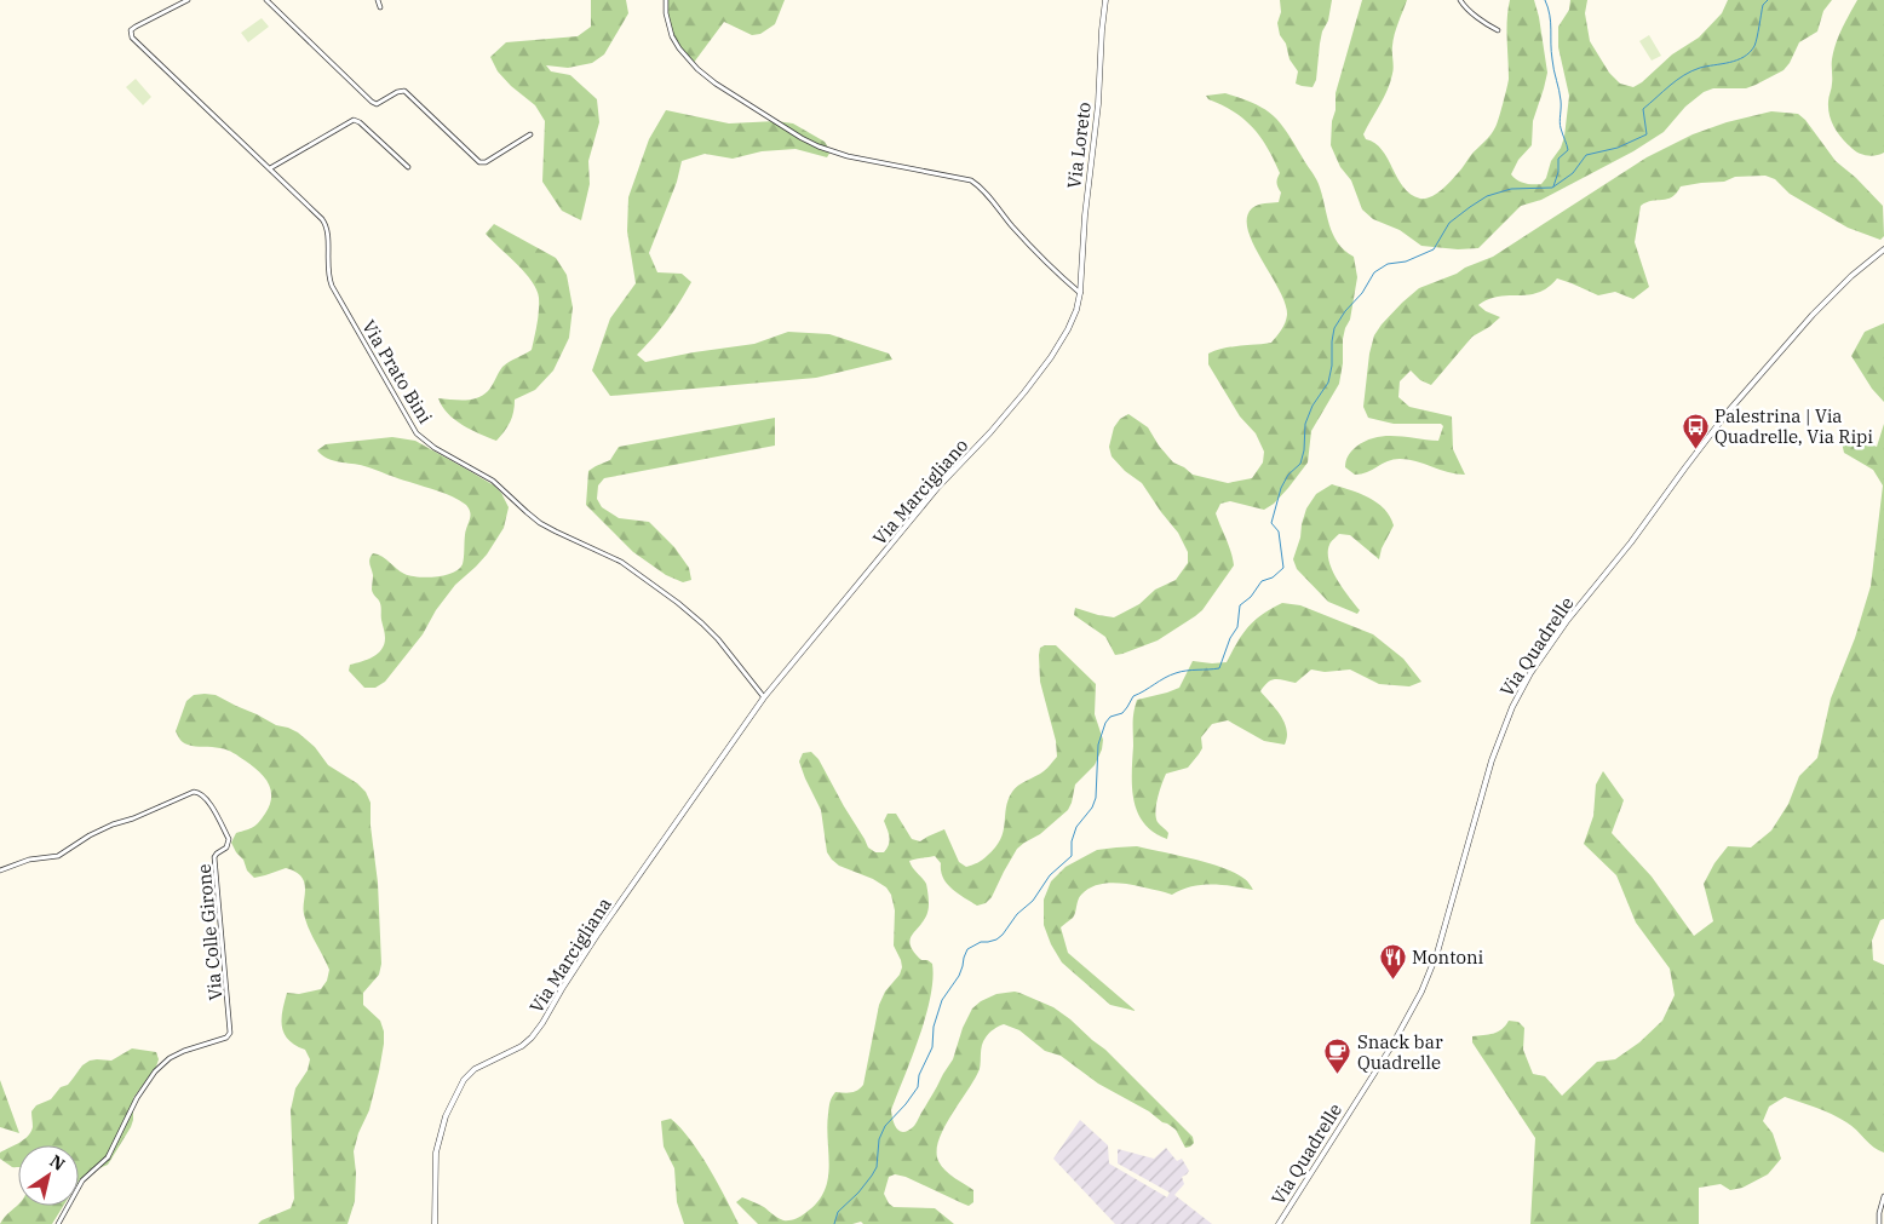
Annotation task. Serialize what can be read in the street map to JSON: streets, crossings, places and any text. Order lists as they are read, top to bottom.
{
  "streets": {
    "street": [
      "Via Loreto",
      "Via Prato Bini",
      "Via Marcigliano",
      "Via Quadrelle",
      "Via Colle Girone",
      "Via Marcigliana"
    ]
  },
  "crossings": [
    ["Via Loreto", "Via Marcigliano"],
    ["Via Prato Bini", "Via Marcigliano"],
    ["Via Prato Bini", "Via Marcigliana"],
    ["Via Marcigliano", "Via Marcigliana"]
  ],
  "places": {
    "bus stop": ["Palestrina | Via Quadrelle, Via Ripi"],
    "restaurant": ["Montoni"],
    "cafe": ["Snack bar Quadrelle"]
  },
  "north": "top right"
}
